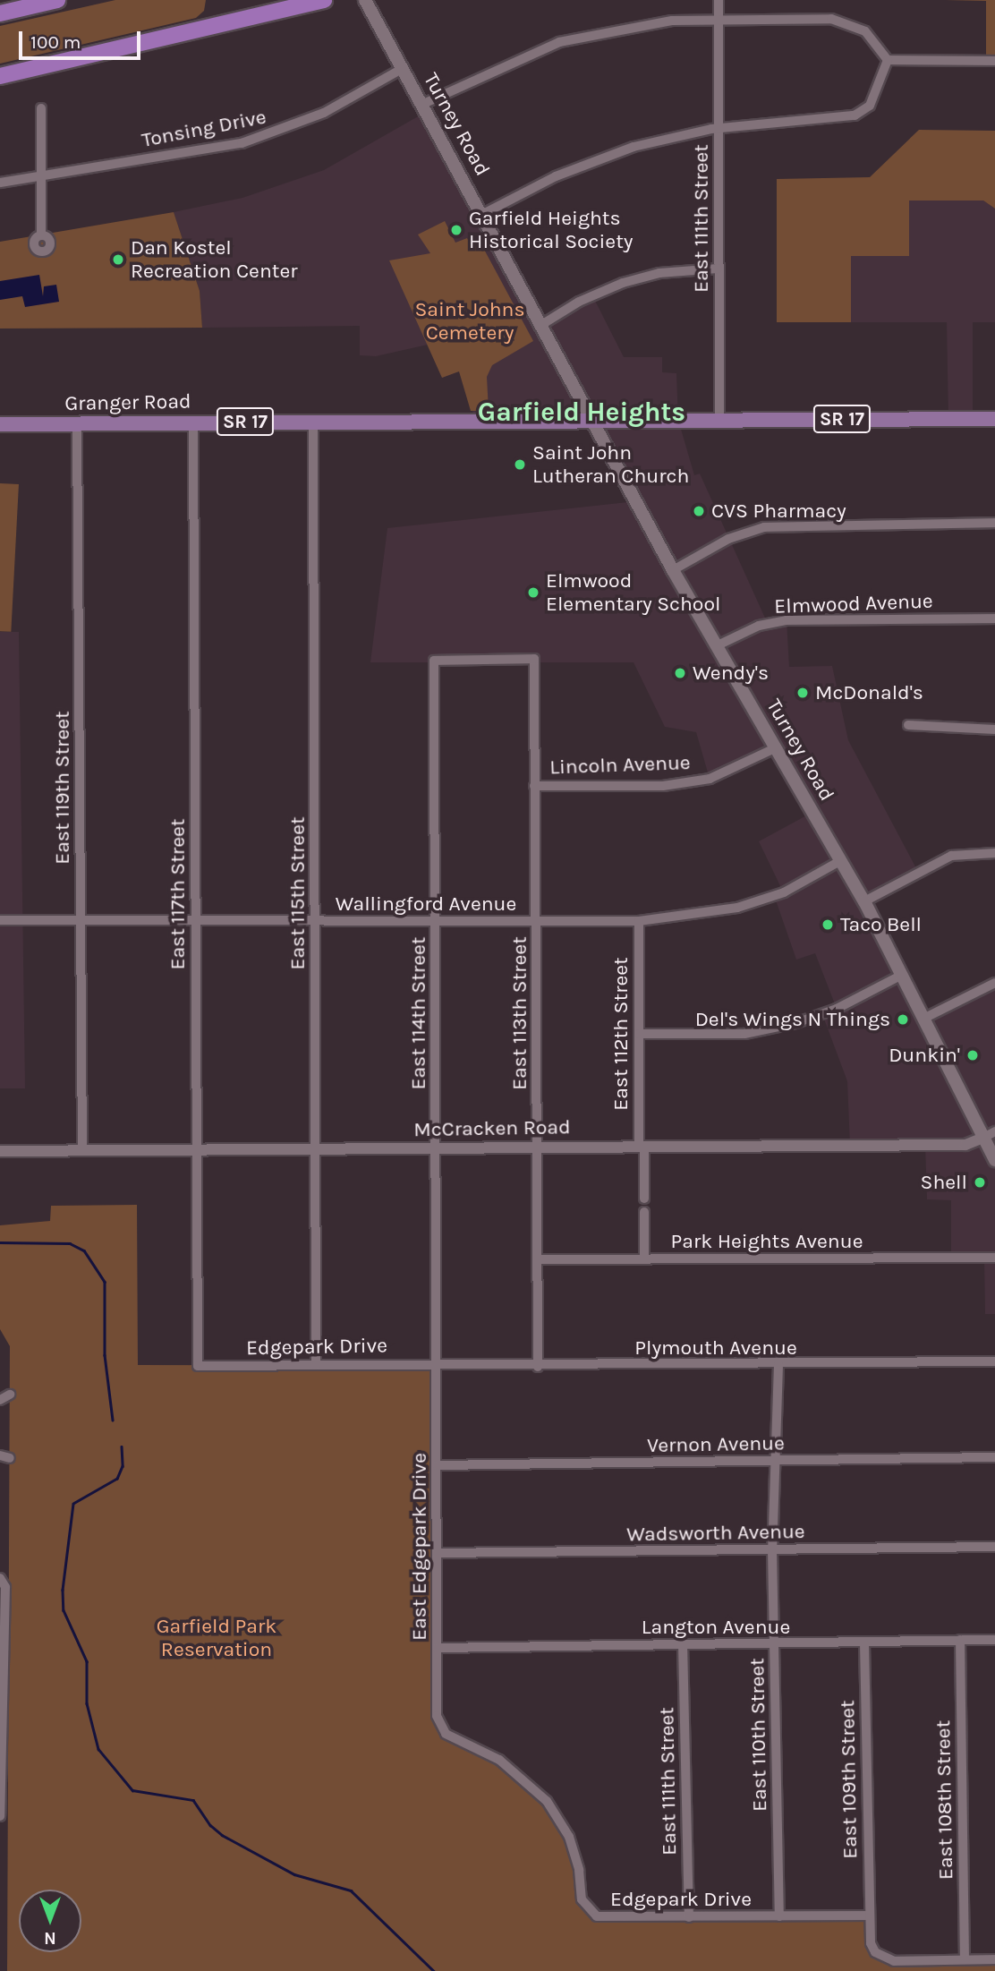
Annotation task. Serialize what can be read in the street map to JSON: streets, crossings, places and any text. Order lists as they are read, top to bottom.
{
  "streets": {
    "main road": ["Turney Road", "Granger Road", "SR 17"],
    "street": [
      "Tonsing Drive",
      "East 111th Street",
      "Elmwood Avenue",
      "Lincoln Avenue",
      "East 119th Street",
      "East 115th Street",
      "East 117th Street",
      "Wallingford Avenue",
      "East 114th Street",
      "East 113th Street",
      "East 112th Street",
      "McCracken Road",
      "Park Heights Avenue",
      "Edgepark Drive",
      "Plymouth Avenue",
      "Vernon Avenue",
      "Wadsworth Avenue",
      "East Edgepark Drive",
      "Langton Avenue",
      "East 110th Street",
      "East 109th Street",
      "East 108th Street"
    ]
  },
  "crossings": [
    ["Turney Road", "Tonsing Drive"],
    ["Turney Road", "Granger Road"],
    ["Turney Road", "Elmwood Avenue"],
    ["Turney Road", "Lincoln Avenue"],
    ["Turney Road", "Wallingford Avenue"],
    ["Turney Road", "McCracken Road"],
    ["East 111th Street", "Granger Road"],
    ["East 111th Street", "Edgepark Drive"],
    ["East 111th Street", "Langton Avenue"],
    ["Granger Road", "East 119th Street"],
    ["Granger Road", "East 115th Street"],
    ["Granger Road", "East 117th Street"],
    ["Lincoln Avenue", "East 113th Street"],
    ["East 119th Street", "Wallingford Avenue"],
    ["East 119th Street", "McCracken Road"],
    ["East 115th Street", "Wallingford Avenue"],
    ["East 115th Street", "McCracken Road"],
    ["East 115th Street", "Edgepark Drive"],
    ["East 117th Street", "Wallingford Avenue"],
    ["East 117th Street", "McCracken Road"],
    ["East 117th Street", "Edgepark Drive"],
    ["Wallingford Avenue", "East 114th Street"],
    ["Wallingford Avenue", "East 113th Street"],
    ["Wallingford Avenue", "East 112th Street"],
    ["East 114th Street", "East 113th Street"],
    ["East 114th Street", "McCracken Road"],
    ["East 114th Street", "Edgepark Drive"],
    ["East 114th Street", "Plymouth Avenue"],
    ["East 114th Street", "East Edgepark Drive"],
    ["East 113th Street", "McCracken Road"],
    ["East 113th Street", "Park Heights Avenue"],
    ["East 113th Street", "Plymouth Avenue"],
    ["East 112th Street", "McCracken Road"],
    ["Edgepark Drive", "Plymouth Avenue"],
    ["Edgepark Drive", "East Edgepark Drive"],
    ["Edgepark Drive", "East 110th Street"],
    ["Edgepark Drive", "East 109th Street"],
    ["Plymouth Avenue", "East Edgepark Drive"],
    ["Plymouth Avenue", "East 110th Street"],
    ["Vernon Avenue", "East Edgepark Drive"],
    ["Vernon Avenue", "East 110th Street"],
    ["Wadsworth Avenue", "East Edgepark Drive"],
    ["Wadsworth Avenue", "East 110th Street"],
    ["East Edgepark Drive", "Langton Avenue"],
    ["Langton Avenue", "East 110th Street"],
    ["Langton Avenue", "East 109th Street"],
    ["Langton Avenue", "East 108th Street"]
  ],
  "districts": ["Garfield Heights"],
  "parks": ["Saint Johns Cemetery", "Garfield Park Reservation"],
  "places": [
    "Garfield Heights Historical Society",
    "Dan Kostel Recreation Center",
    "Saint John Lutheran Church",
    "CVS Pharmacy",
    "Elmwood Elementary School",
    "Wendy's",
    "McDonald's",
    "Taco Bell",
    "Del's Wings N Things",
    "Dunkin'",
    "Shell"
  ],
  "scale_bar": "100 m",
  "north": "bottom"
}
